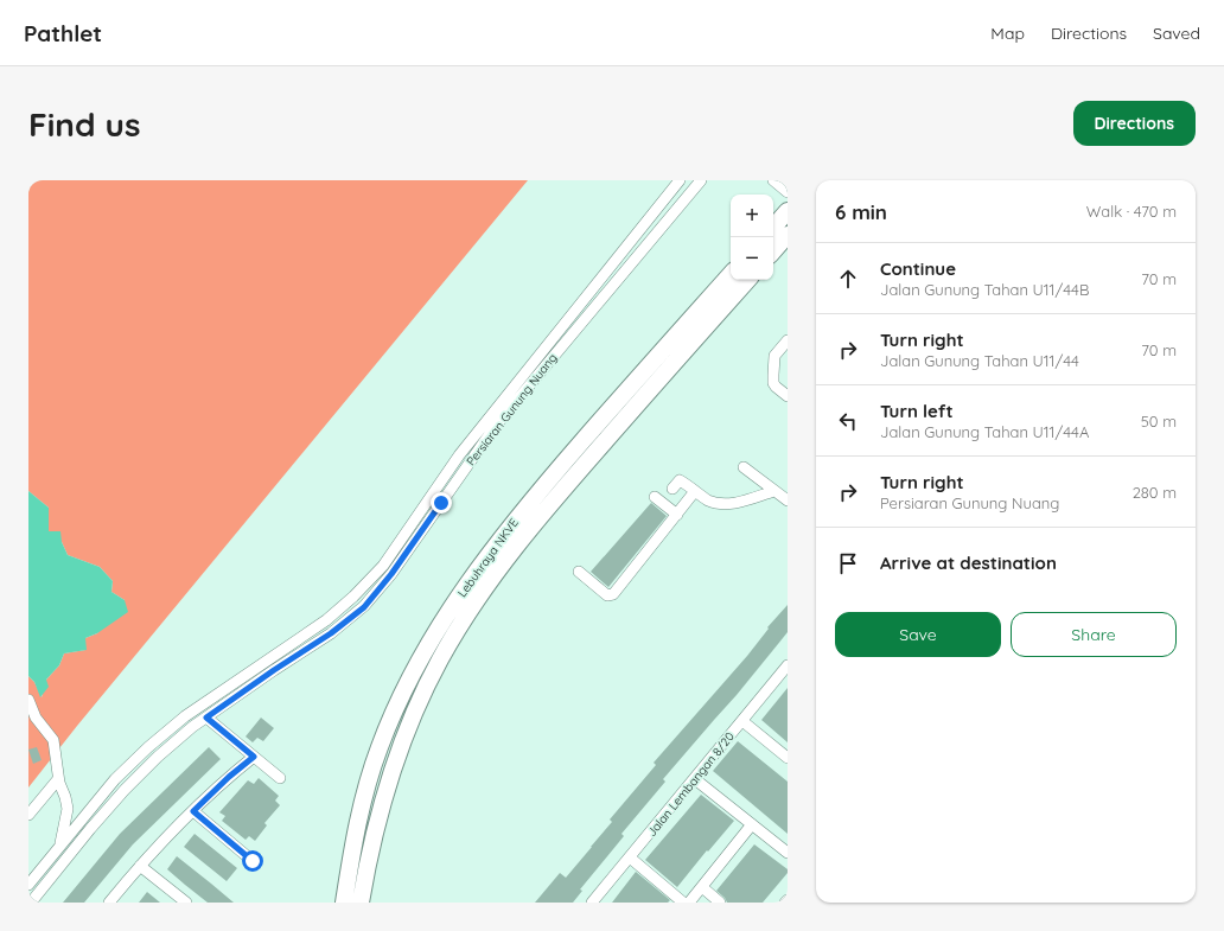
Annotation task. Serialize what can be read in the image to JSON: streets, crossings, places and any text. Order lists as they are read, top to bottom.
{
  "streets": {
    "highway": ["Lebuhraya NKVE"],
    "street": ["Persiaran Gunung Nuang", "Jalan Lembangan 8/20"]
  },
  "page": {
    "header": "Pathlet",
    "nav": ["Map", "Directions", "Saved"],
    "buttons": [
      "Directions",
      ["Save", "Share"]
    ],
    "title": "Find us",
    "heading": ["6 min", "Walk · 470 m"],
    "map_buttons": ["+", "−"],
    "list": [
      ["Continue", "Jalan Gunung Tahan U11/44B", "70 m"],
      ["Turn right", "Jalan Gunung Tahan U11/44", "70 m"],
      ["Turn left", "Jalan Gunung Tahan U11/44A", "50 m"],
      ["Turn right", "Persiaran Gunung Nuang", "280 m"],
      "Arrive at destination"
    ]
  }
}
